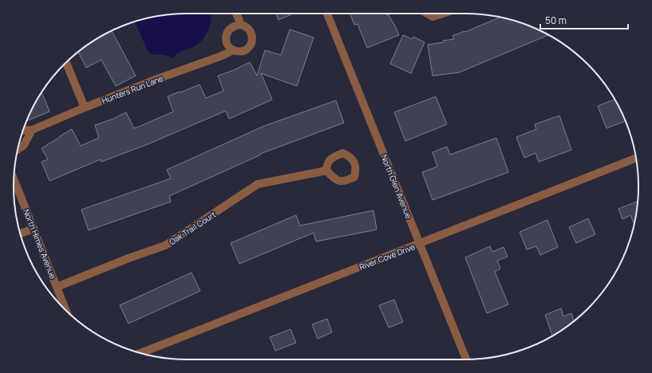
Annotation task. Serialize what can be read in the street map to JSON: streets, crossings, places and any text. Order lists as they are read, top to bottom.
{
  "streets": {
    "street": [
      "Hunters Run Lane",
      "North Glen Avenue",
      "Oak Trail Court",
      "North Himes Avenue",
      "River Cove Drive"
    ]
  },
  "crossings": [
    ["North Glen Avenue", "River Cove Drive"],
    ["Oak Trail Court", "North Himes Avenue"]
  ],
  "scale_bar": "50 m"
}
